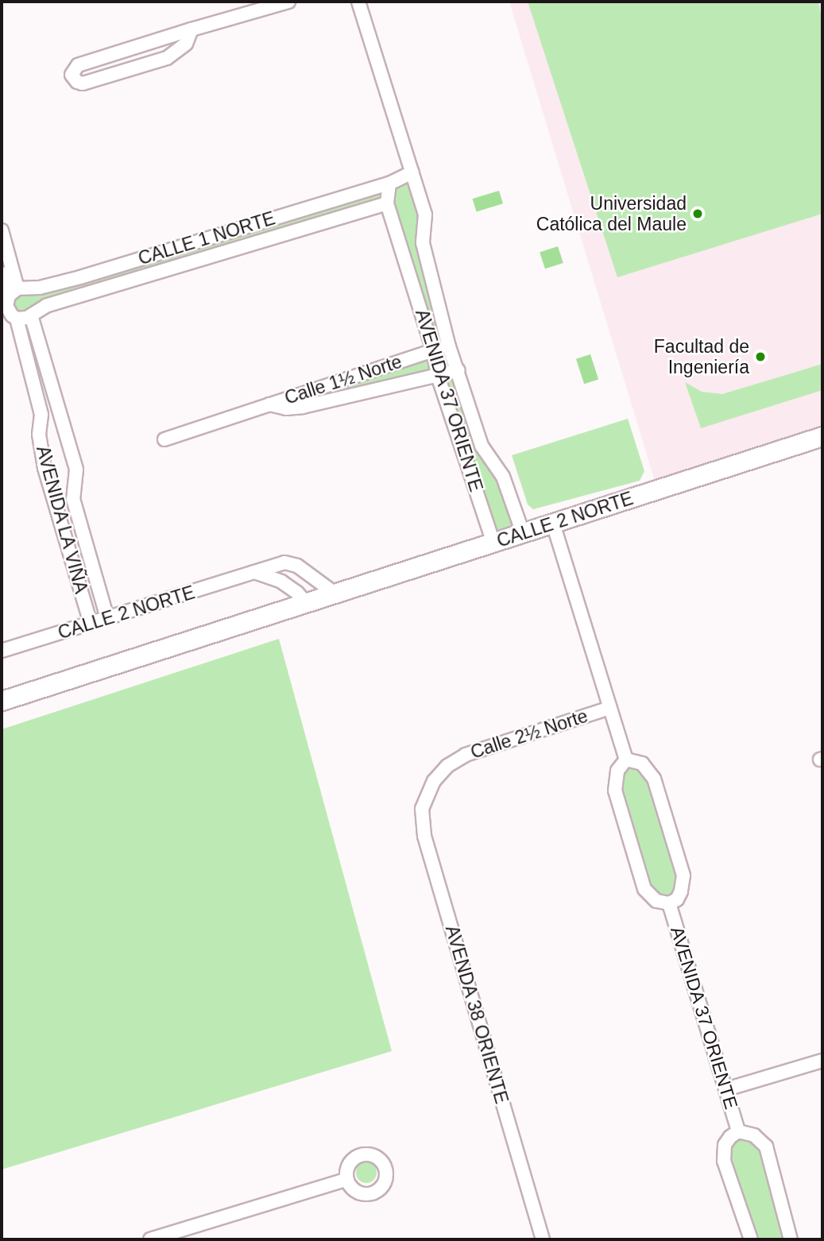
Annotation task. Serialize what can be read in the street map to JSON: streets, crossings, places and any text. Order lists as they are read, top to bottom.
{
  "streets": {
    "main road": ["CALLE 2 NORTE"],
    "street": [
      "CALLE 1 NORTE",
      "Calle 1½ Norte",
      "AVENIDA 37 ORIENTE",
      "AVENIDA LA VIÑA",
      "Calle 2½ Norte",
      "AVENDA 38 ORIENTE"
    ]
  },
  "crossings": [
    ["CALLE 1 NORTE", "AVENIDA 37 ORIENTE"],
    ["CALLE 1 NORTE", "AVENIDA LA VIÑA"],
    ["Calle 1½ Norte", "AVENIDA 37 ORIENTE"],
    ["AVENIDA 37 ORIENTE", "CALLE 2 NORTE"],
    ["AVENIDA LA VIÑA", "CALLE 2 NORTE"],
    ["Calle 2½ Norte", "AVENDA 38 ORIENTE"]
  ],
  "places": ["Universidad Católica del Maule", "Facultad de Ingeniería"]
}
